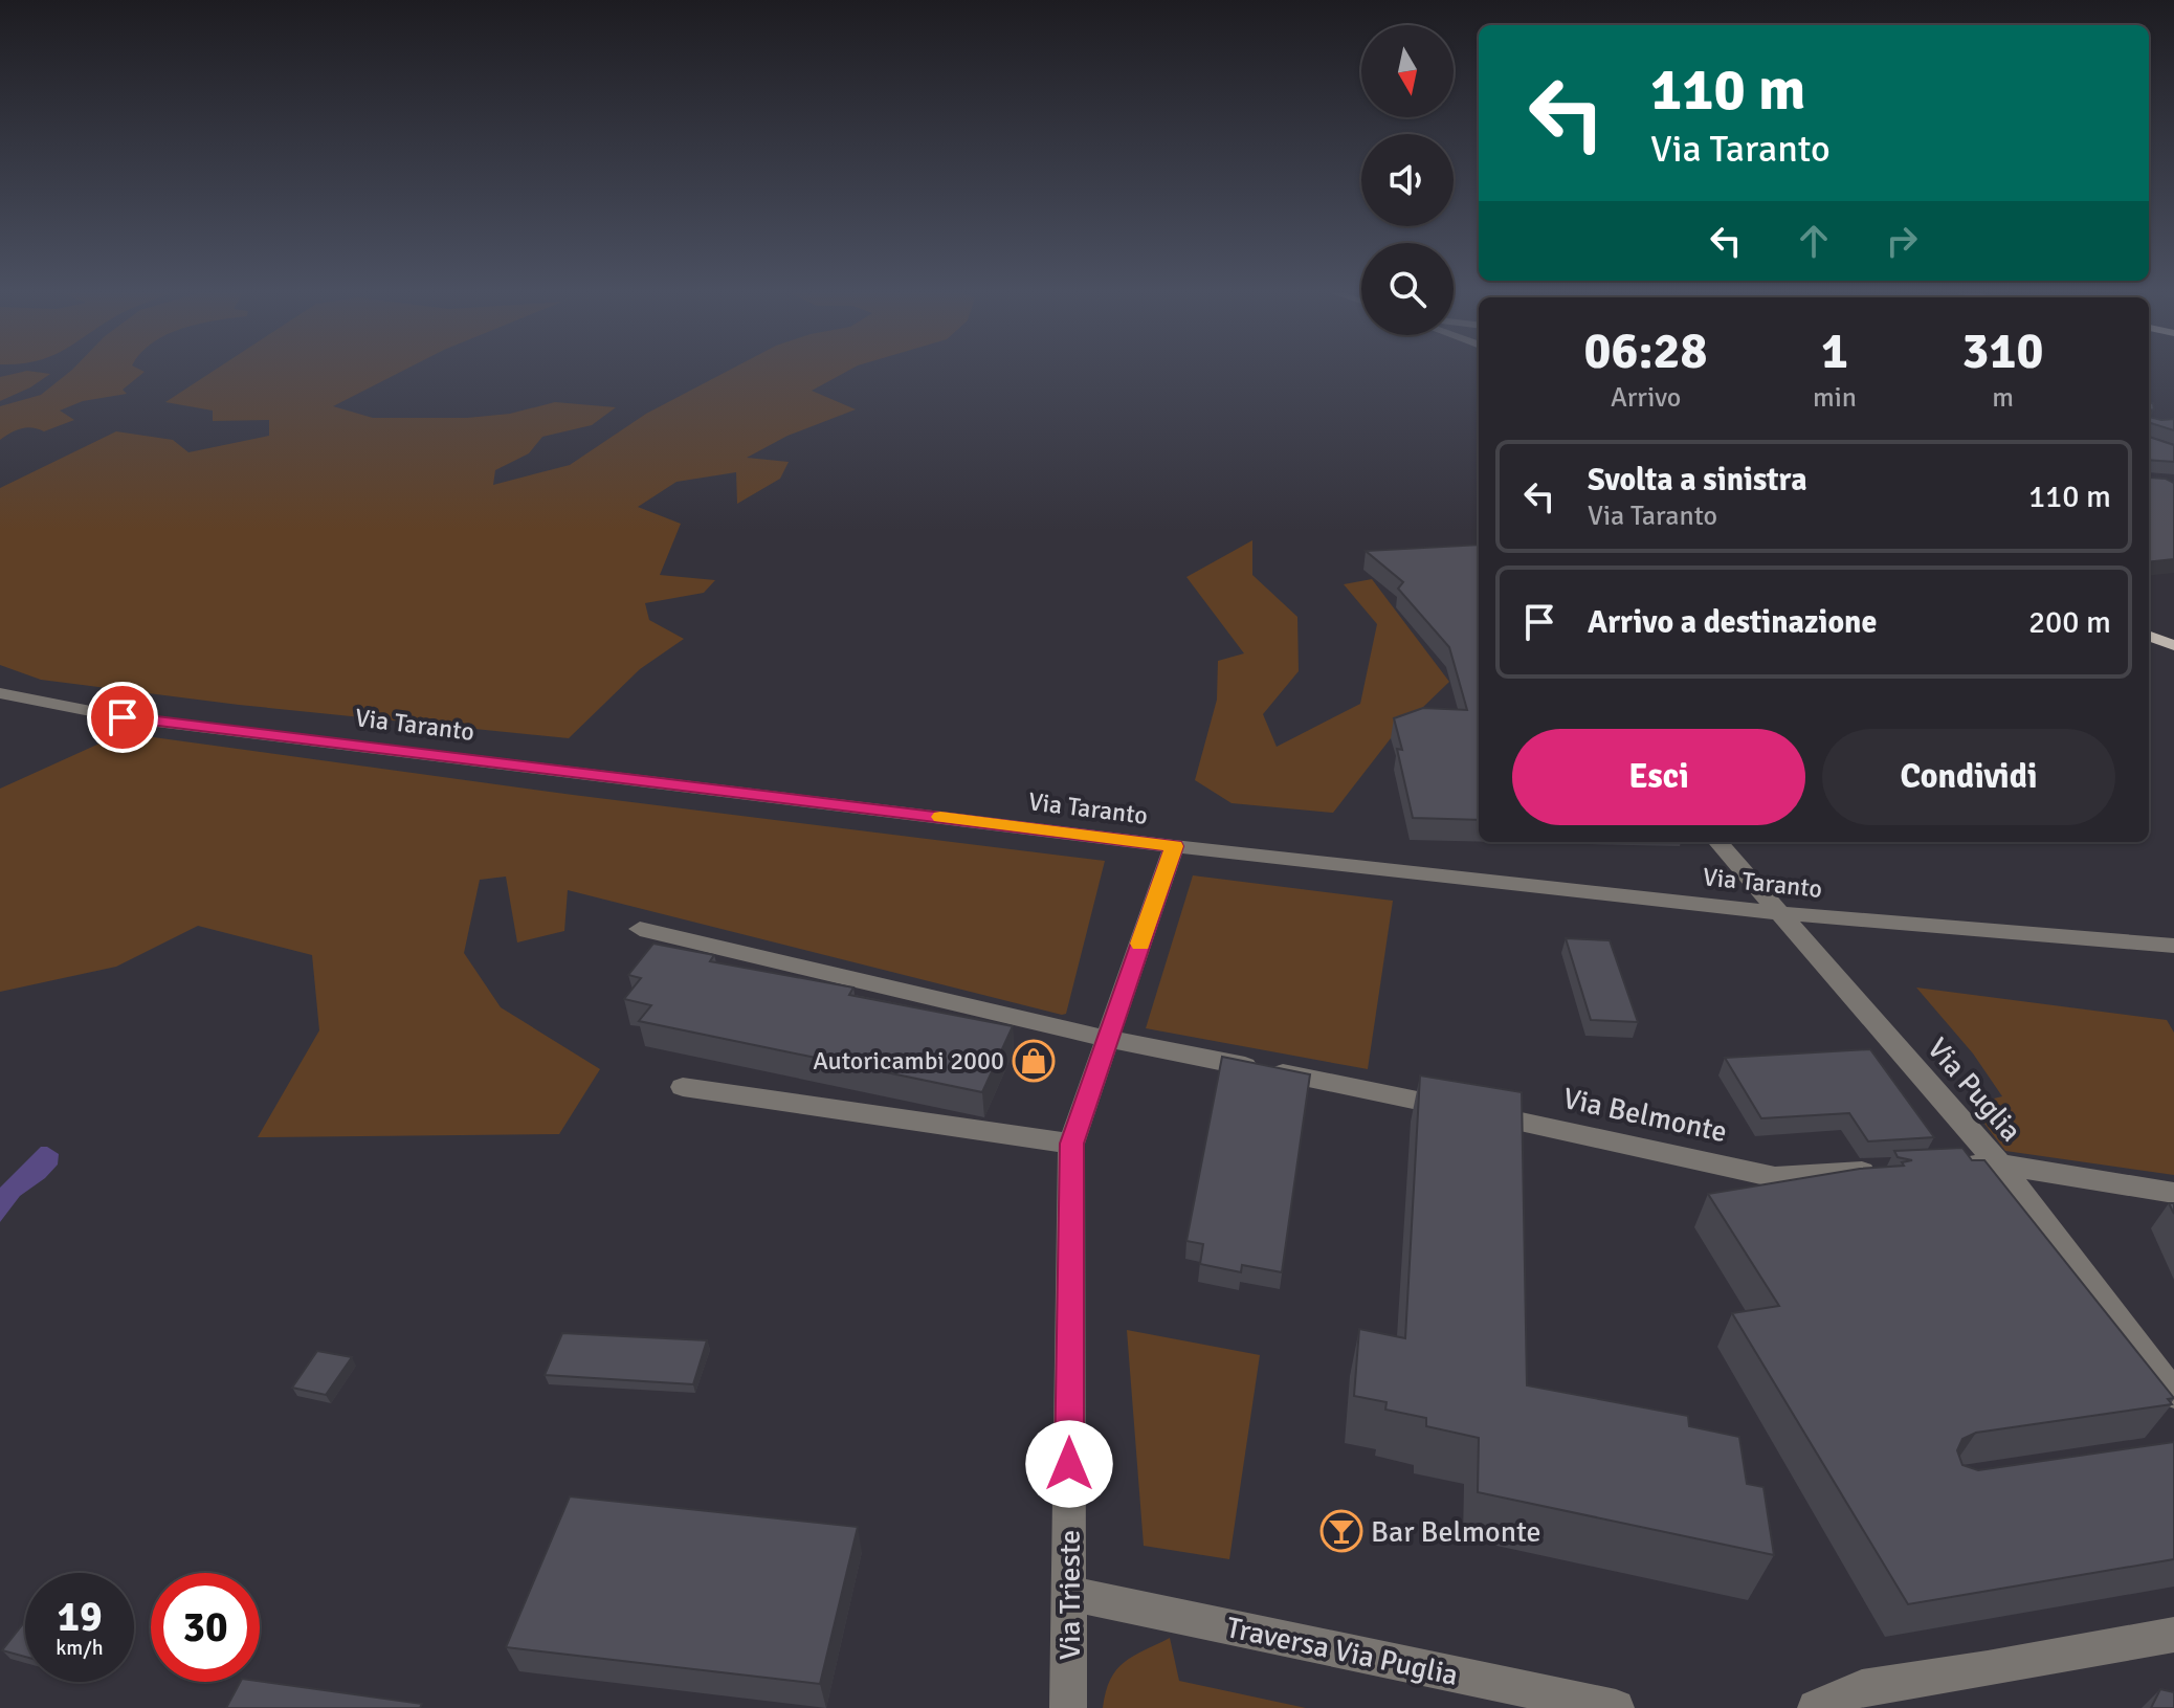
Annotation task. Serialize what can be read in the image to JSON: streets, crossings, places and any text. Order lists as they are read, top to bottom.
{
  "streets": {
    "street": [
      "Via Taranto",
      "Via Puglia",
      "Via Belmonte",
      "Via Trieste",
      "Traversa Via Puglia"
    ]
  },
  "crossings": [
    ["Via Taranto", "Via Puglia"],
    ["Via Taranto", "Via Trieste"],
    ["Via Belmonte", "Via Trieste"],
    ["Via Trieste", "Traversa Via Puglia"]
  ],
  "places": {
    "shop": ["Autoricambi 2000"],
    "bar": ["Bar Belmonte"]
  },
  "north": "bottom",
  "page": {
    "turn": ["110 m", "Via Taranto"],
    "eta": [
      "06:28",
      "Arrivo",
      "1",
      "min",
      "310",
      "m"
    ],
    "list": [
      {
        "name": "Svolta a sinistra",
        "note": "Via Taranto",
        "value": "110 m"
      },
      {
        "name": "Arrivo a destinazione",
        "value": "200 m"
      }
    ],
    "buttons": ["Esci", "Condividi"],
    "speed": "19 km/h",
    "limit": "30"
  }
}
